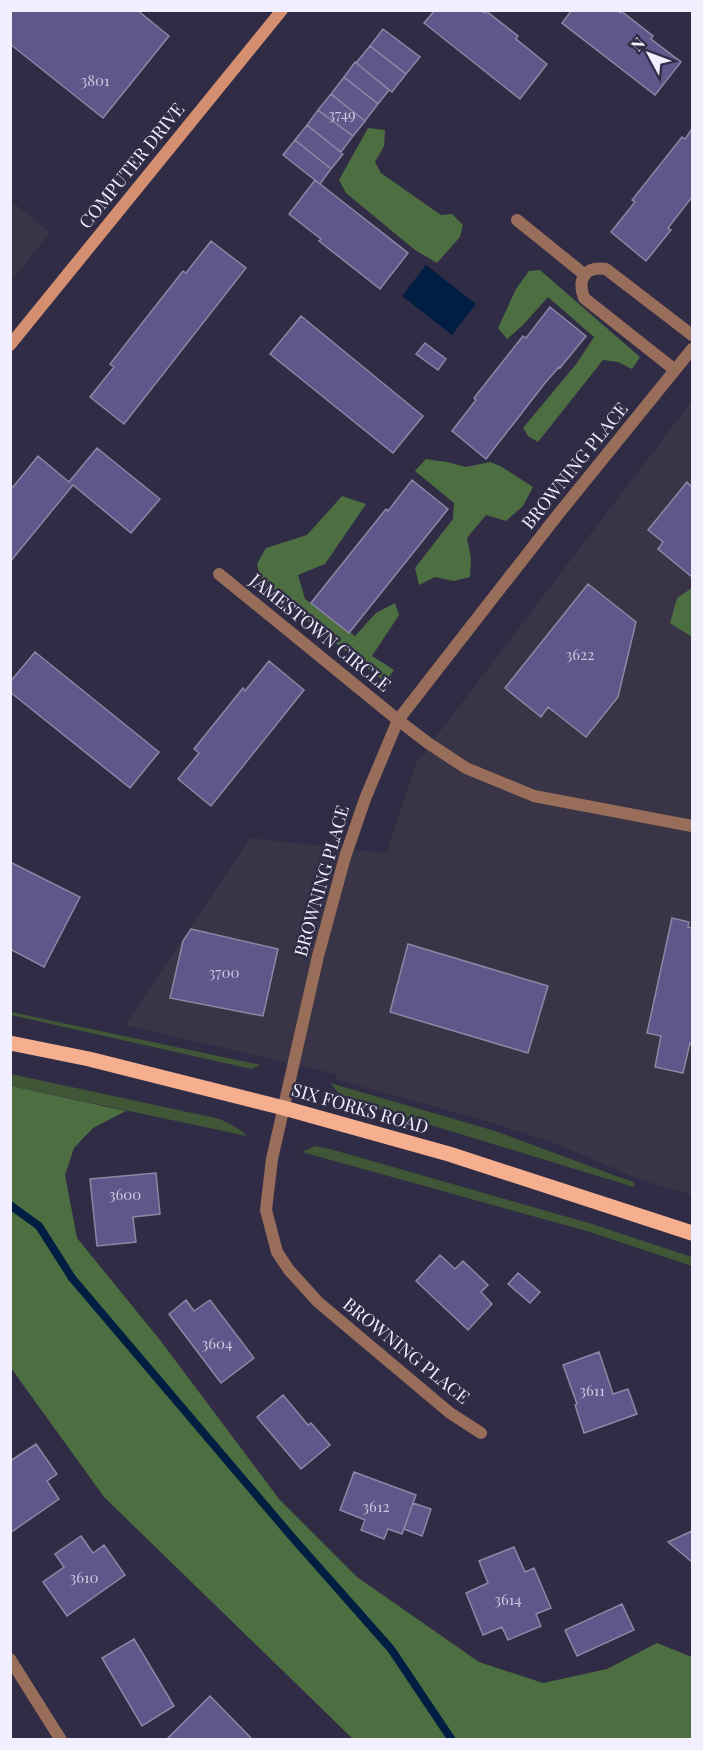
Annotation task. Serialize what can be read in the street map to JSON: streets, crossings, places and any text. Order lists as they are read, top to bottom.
{
  "streets": {
    "main road": ["SIX FORKS ROAD"],
    "street": ["COMPUTER DRIVE", "BROWNING PLACE", "JAMESTOWN CIRCLE"]
  },
  "crossings": [
    ["BROWNING PLACE", "JAMESTOWN CIRCLE"],
    ["BROWNING PLACE", "SIX FORKS ROAD"]
  ],
  "house_numbers": [
    "3801",
    "3749",
    "3622",
    "3700",
    "3600",
    "3604",
    "3611",
    "3612",
    "3610",
    "3614"
  ],
  "north": "top left"
}
